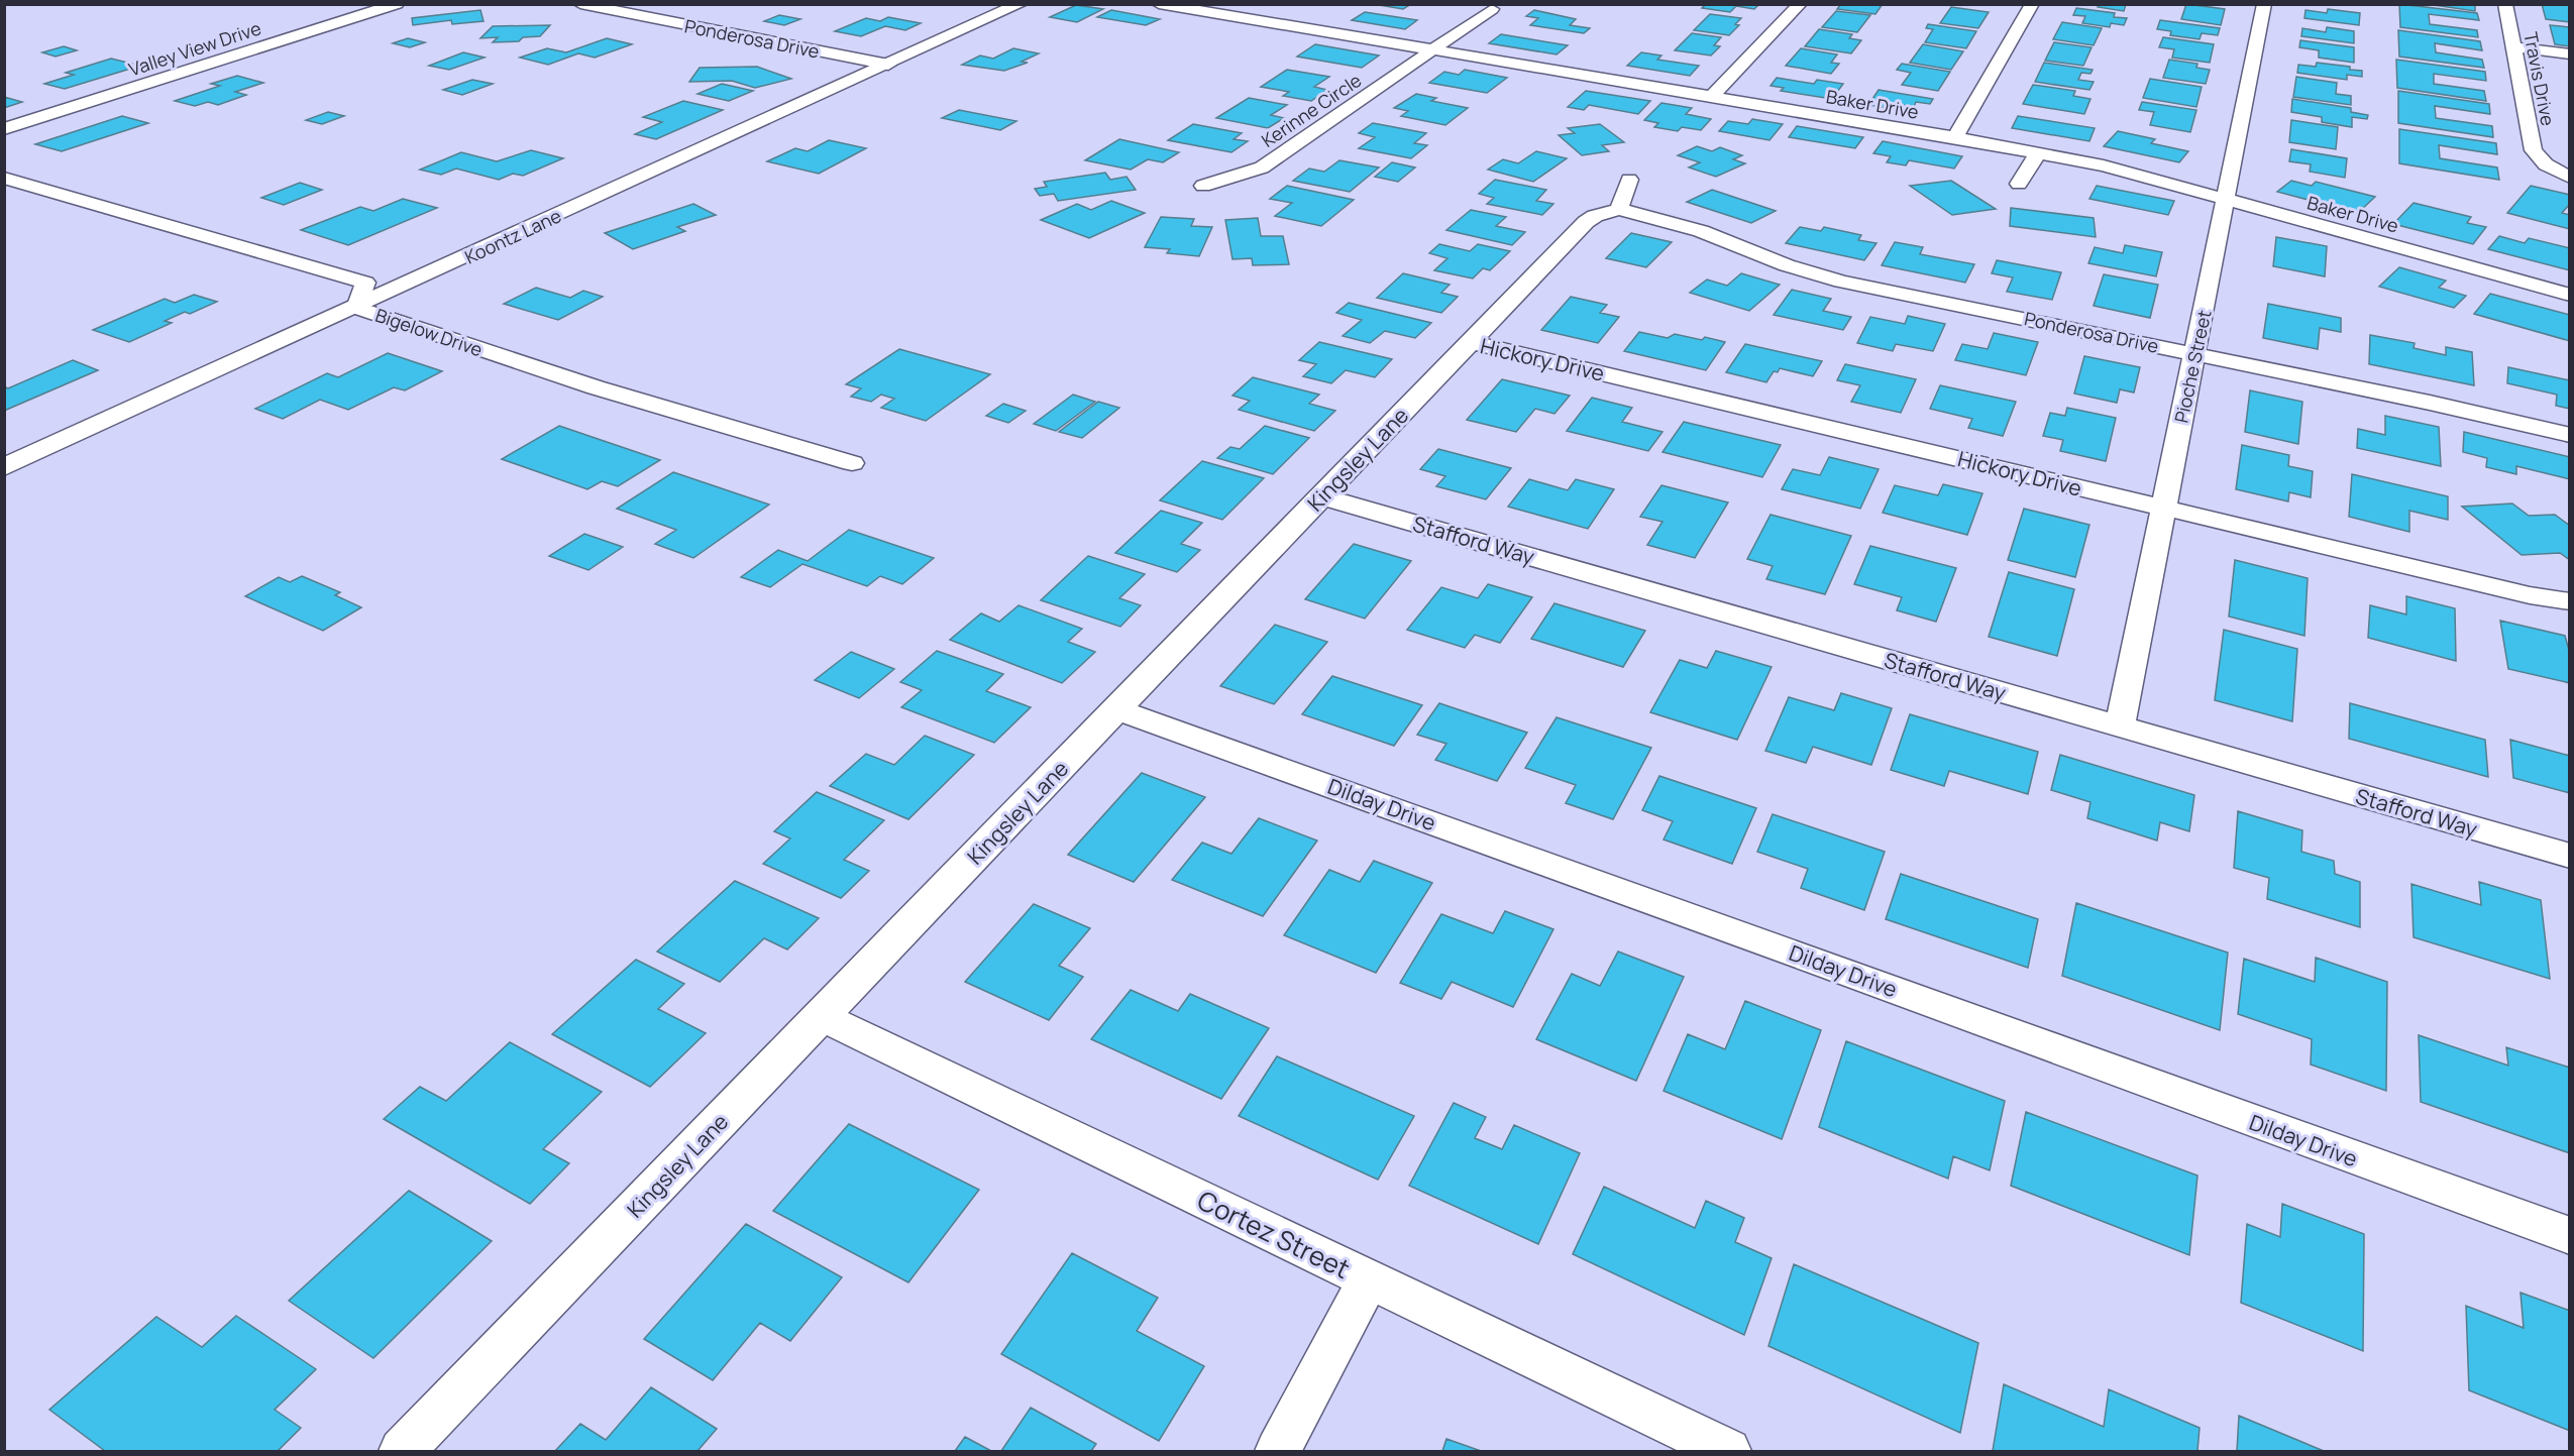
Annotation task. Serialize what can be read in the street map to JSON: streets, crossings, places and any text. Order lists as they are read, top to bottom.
{
  "streets": {
    "street": [
      "Ponderosa Drive",
      "Valley View Drive",
      "Travis Drive",
      "Baker Drive",
      "Kerinne Circle",
      "Koontz Lane",
      "Bigelow Drive",
      "Hickory Drive",
      "Pioche Street",
      "Kingsley Lane",
      "Stafford Way",
      "Dilday Drive",
      "Cortez Street"
    ]
  },
  "crossings": [
    ["Ponderosa Drive", "Koontz Lane"],
    ["Ponderosa Drive", "Pioche Street"],
    ["Ponderosa Drive", "Kingsley Lane"],
    ["Baker Drive", "Kerinne Circle"],
    ["Baker Drive", "Pioche Street"],
    ["Koontz Lane", "Bigelow Drive"],
    ["Hickory Drive", "Pioche Street"],
    ["Hickory Drive", "Kingsley Lane"],
    ["Pioche Street", "Stafford Way"],
    ["Kingsley Lane", "Stafford Way"],
    ["Kingsley Lane", "Dilday Drive"],
    ["Kingsley Lane", "Cortez Street"]
  ]
}
